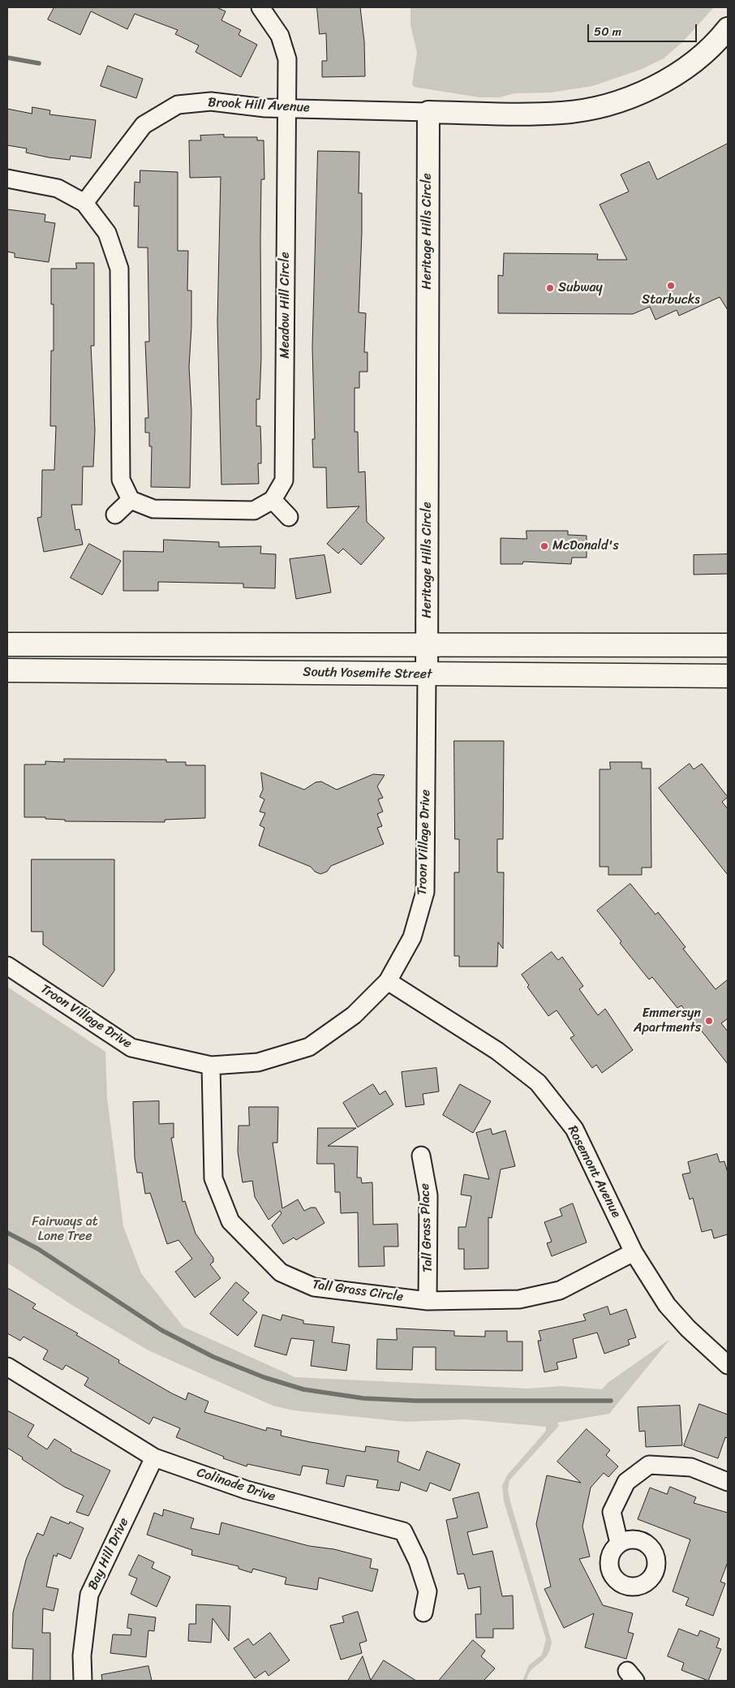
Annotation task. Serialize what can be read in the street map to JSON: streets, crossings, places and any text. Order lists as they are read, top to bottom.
{
  "streets": {
    "main road": ["South Yosemite Street"],
    "street": [
      "Brook Hill Avenue",
      "Heritage Hills Circle",
      "Meadow Hill Circle",
      "Troon Village Drive",
      "Rosemont Avenue",
      "Tall Grass Place",
      "Tall Grass Circle",
      "Colinade Drive",
      "Bay Hill Drive"
    ]
  },
  "crossings": [
    ["Brook Hill Avenue", "Heritage Hills Circle"],
    ["Brook Hill Avenue", "Meadow Hill Circle"],
    ["Heritage Hills Circle", "South Yosemite Street"],
    ["Heritage Hills Circle", "Troon Village Drive"],
    ["South Yosemite Street", "Troon Village Drive"],
    ["Troon Village Drive", "Rosemont Avenue"],
    ["Troon Village Drive", "Tall Grass Circle"],
    ["Rosemont Avenue", "Tall Grass Circle"],
    ["Tall Grass Place", "Tall Grass Circle"],
    ["Colinade Drive", "Bay Hill Drive"]
  ],
  "parks": ["Fairways at Lone Tree"],
  "places": [
    "Starbucks",
    "Subway",
    "McDonald's",
    "Emmersyn Apartments"
  ],
  "scale_bar": "50 m"
}
